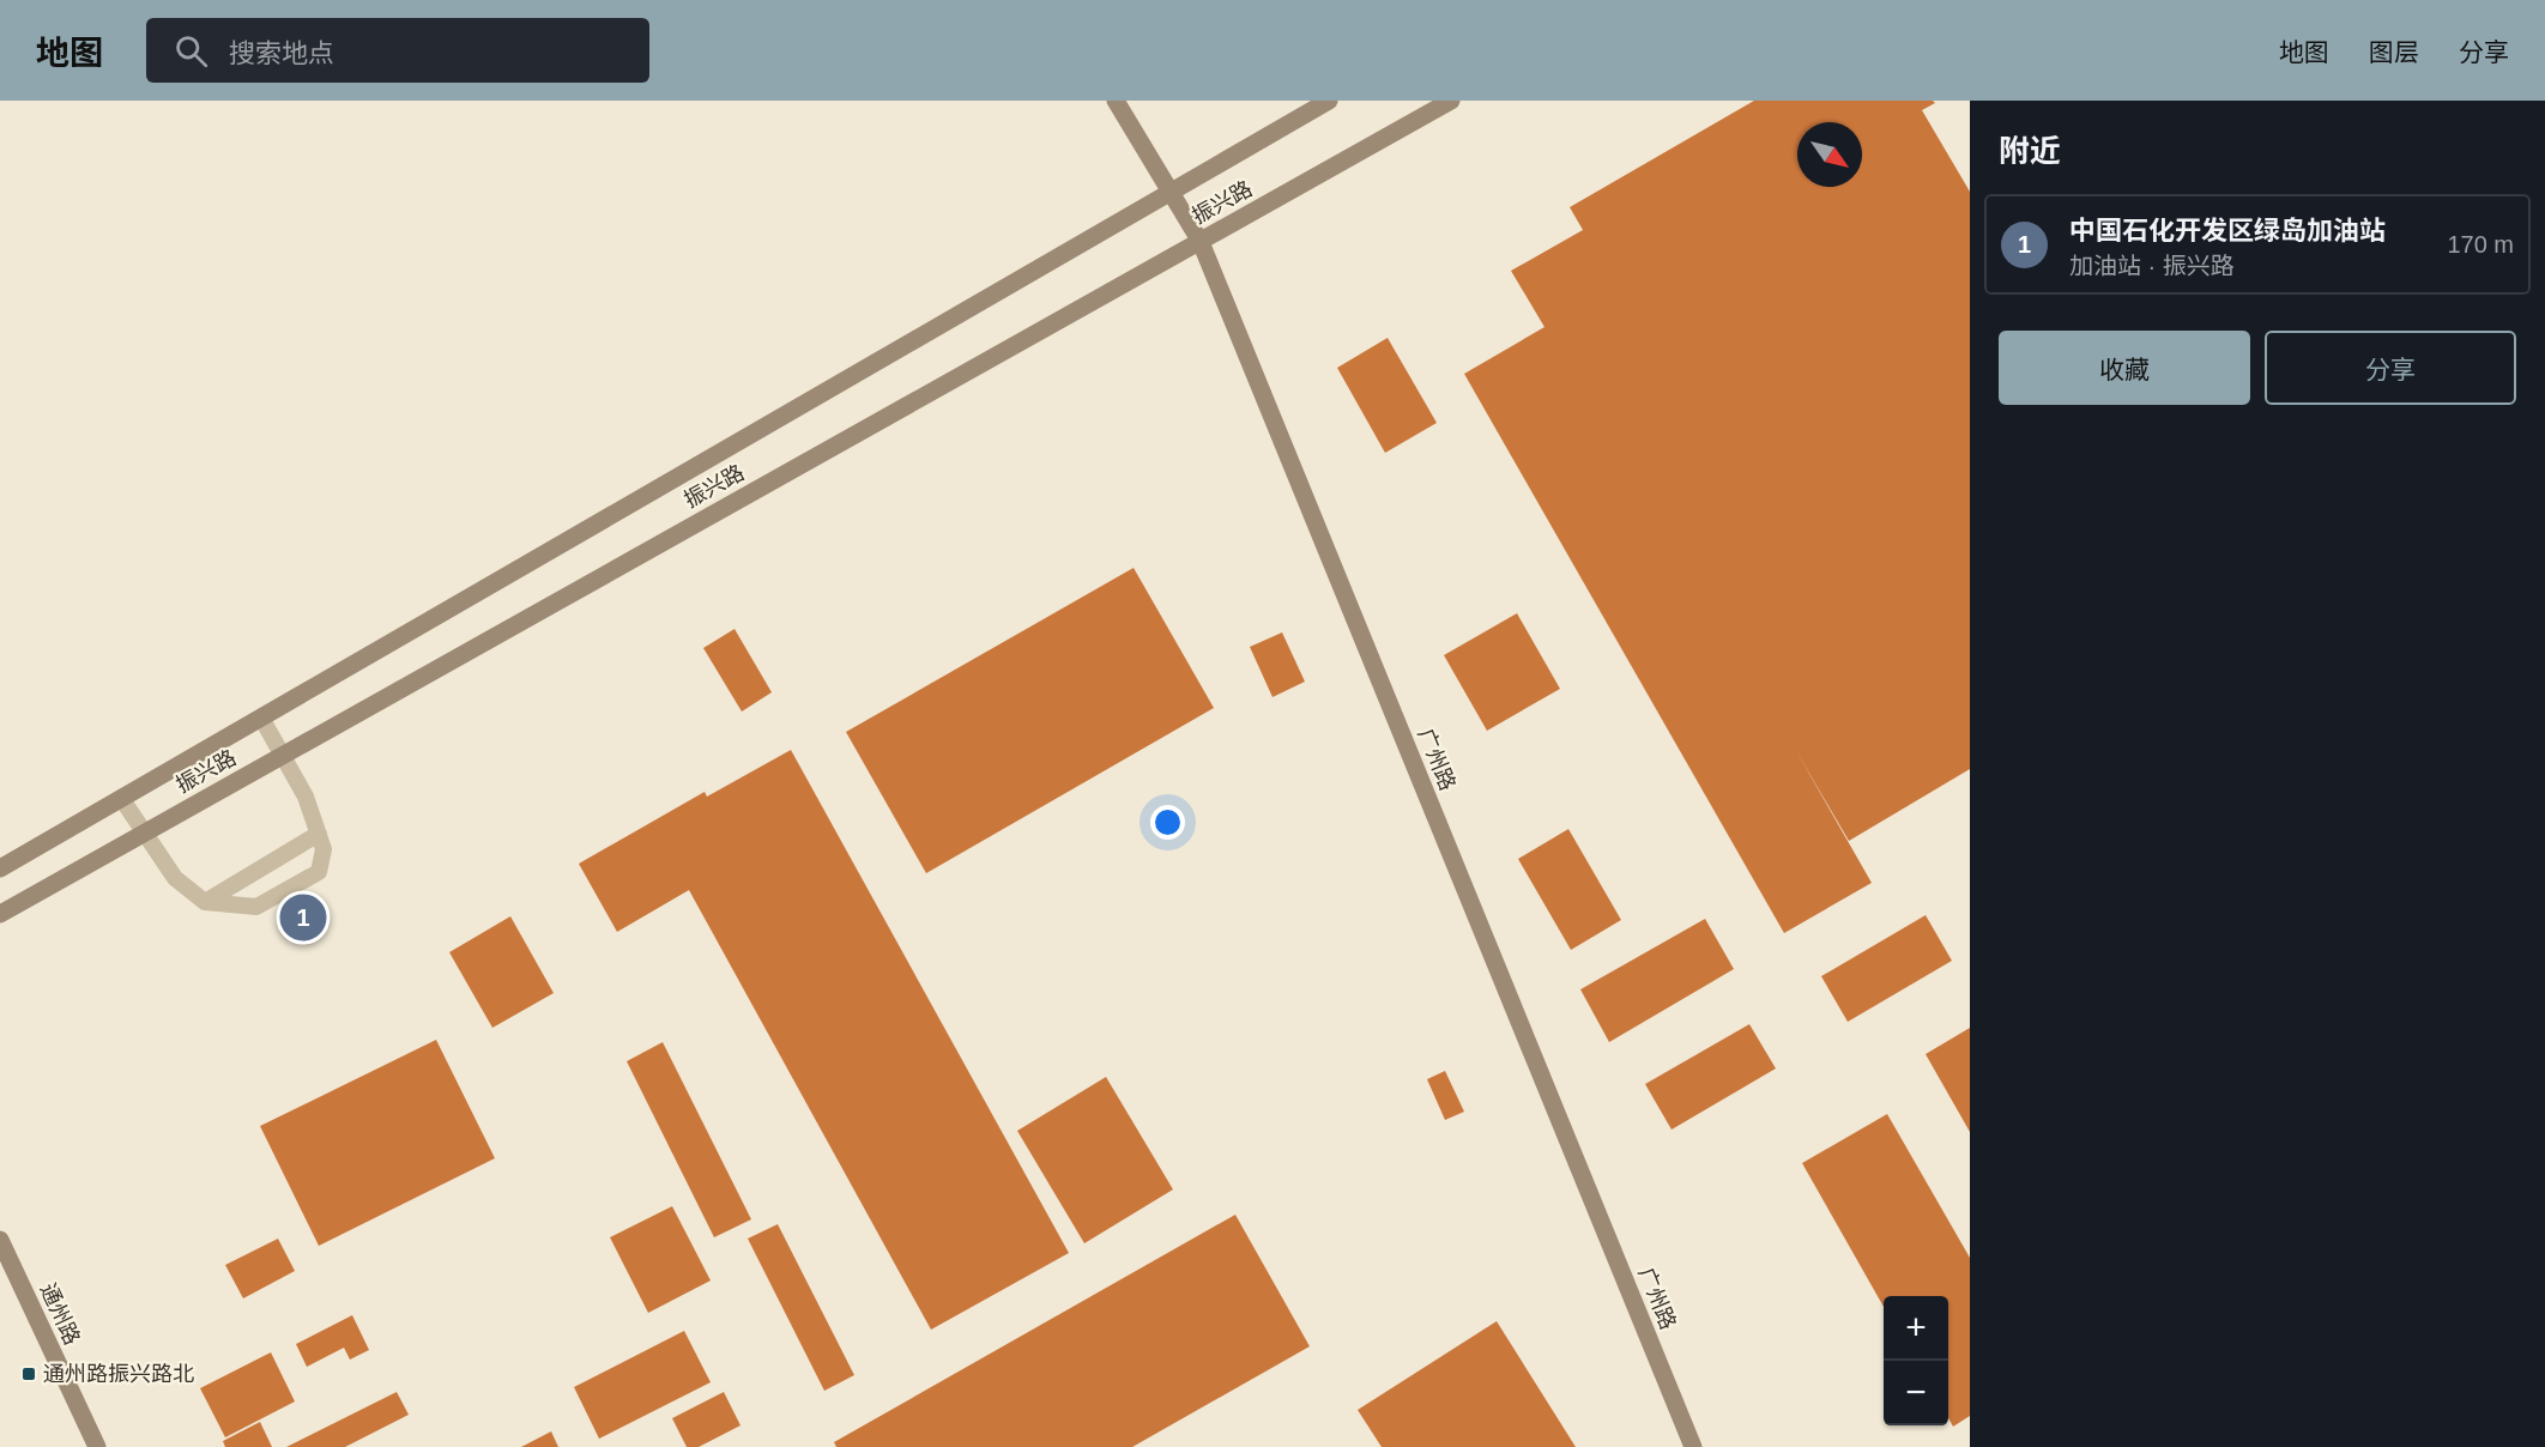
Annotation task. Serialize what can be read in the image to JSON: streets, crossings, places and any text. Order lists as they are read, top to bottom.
{
  "streets": {
    "main road": ["振兴路", "广州路", "通州路"]
  },
  "crossings": [
    ["振兴路", "广州路"]
  ],
  "places": {
    "transit": ["通州路振兴路北"]
  },
  "north": "bottom right",
  "page": {
    "header": "地图",
    "search": "搜索地点",
    "nav": ["地图", "图层", "分享"],
    "heading": "附近",
    "list": [
      {
        "mark": "1",
        "name": "中国石化开发区绿岛加油站",
        "note": "加油站 · 振兴路",
        "value": "170 m"
      }
    ],
    "buttons": ["收藏", "分享"],
    "pins": "1",
    "map_buttons": ["+", "−"]
  }
}
